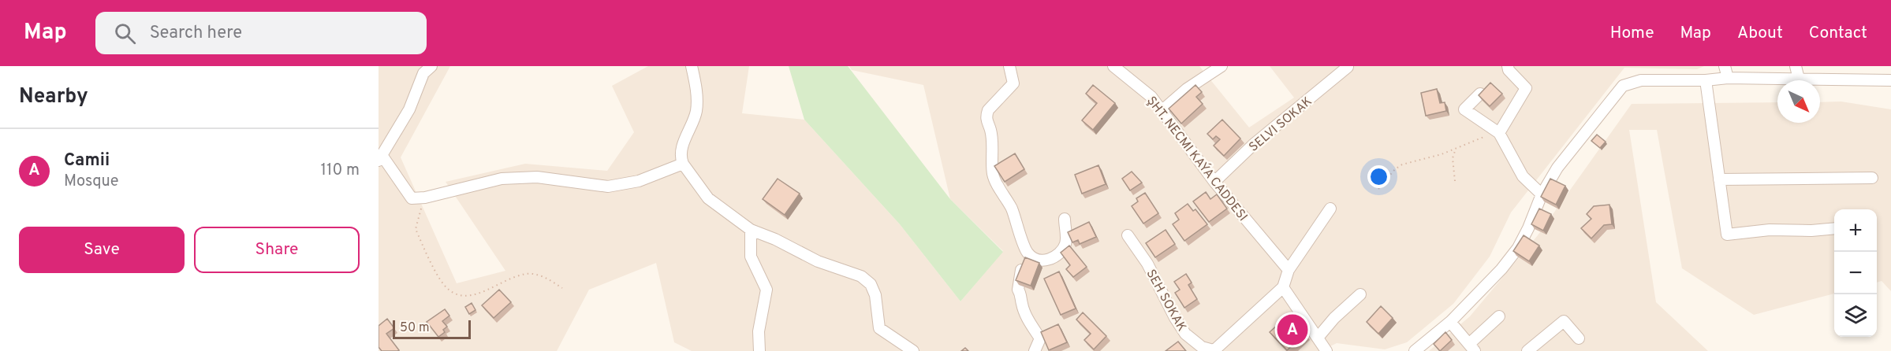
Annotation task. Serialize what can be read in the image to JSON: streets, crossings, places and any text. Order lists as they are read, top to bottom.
{
  "streets": {
    "street": ["SELVI SOKAK", "ŞHT. NECMI KAÝA CADDESI", "SEH SOKAK"]
  },
  "crossings": [
    ["SELVI SOKAK", "ŞHT. NECMI KAÝA CADDESI"]
  ],
  "scale_bar": "50 m",
  "north": "bottom right",
  "page": {
    "header": "Map",
    "search": "Search here",
    "nav": [
      "Home",
      "Map",
      "About",
      "Contact"
    ],
    "heading": "Nearby",
    "list": [
      {
        "mark": "A",
        "name": "Camii",
        "note": "Mosque",
        "value": "110 m"
      }
    ],
    "map_buttons": ["+", "−"],
    "buttons": ["Save", "Share"],
    "pins": "A",
    "scale": "50 m"
  }
}
